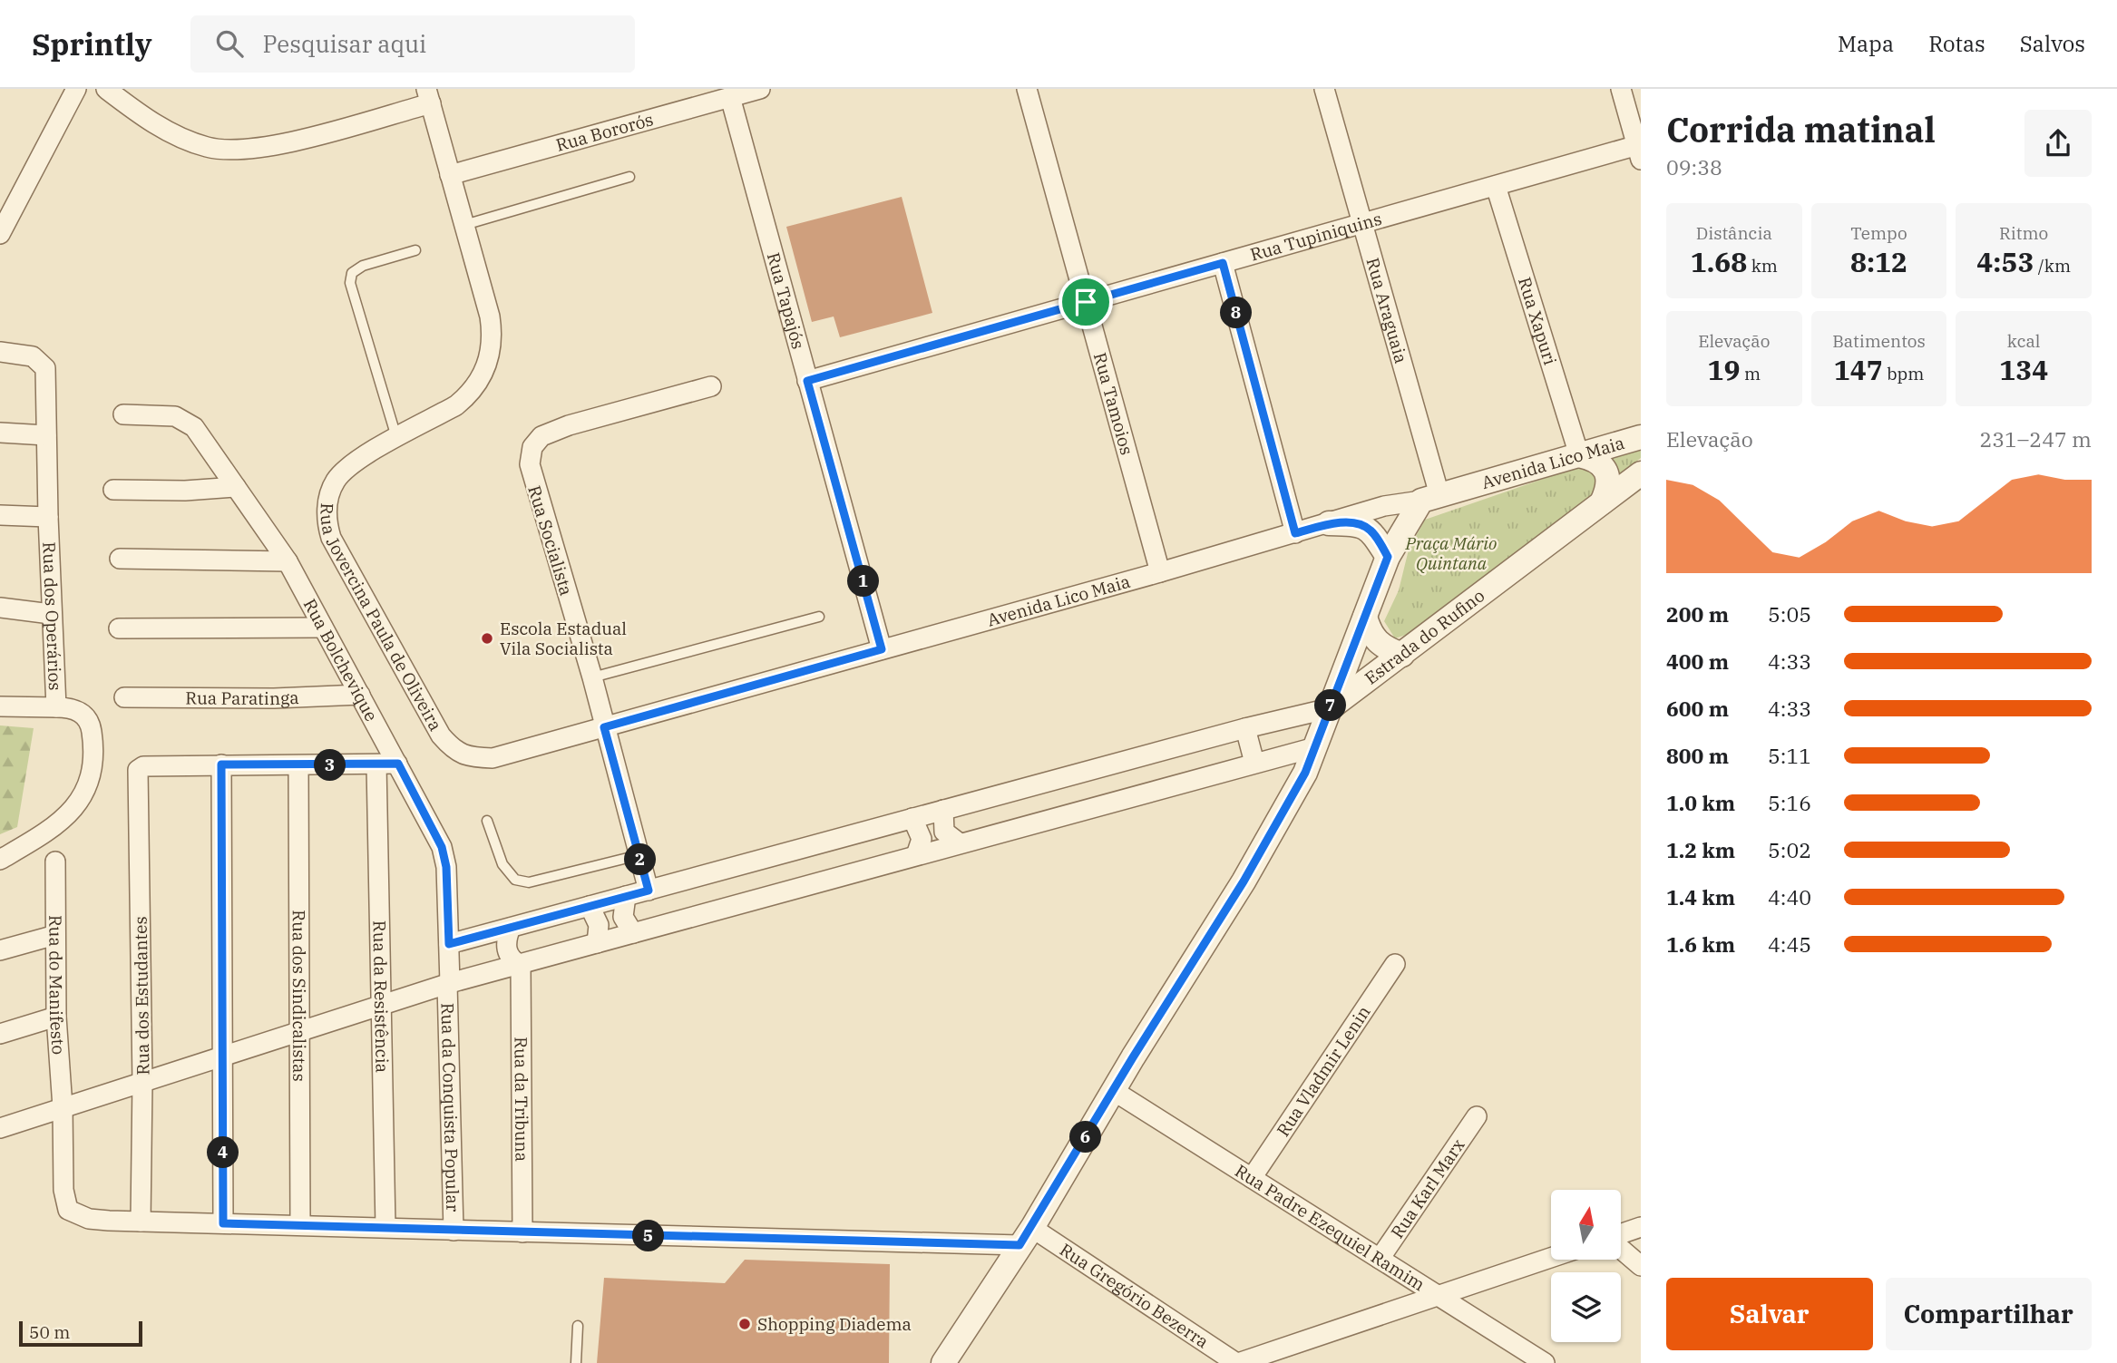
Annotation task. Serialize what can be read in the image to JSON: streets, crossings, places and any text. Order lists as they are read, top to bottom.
{
  "streets": {
    "street": [
      "Rua Bororós",
      "Rua Tupiniquins",
      "Rua Tapajós",
      "Rua Araguaia",
      "Rua Xapuri",
      "Rua Tamoios",
      "Avenida Lico Maia",
      "Rua Socialista",
      "Rua dos Operários",
      "Rua Jovercina Paula de Oliveira",
      "Estrada do Rufino",
      "Rua Bolchevique",
      "Rua Paratinga",
      "Rua do Manifesto",
      "Rua dos Sindicalistas",
      "Rua dos Estudantes",
      "Rua da Resistência",
      "Rua Vladmir Lenin",
      "Rua da Tribuna",
      "Rua da Conquista Popular",
      "Rua Karl Marx",
      "Rua Padre Ezequiel Ramim",
      "Rua Gregório Bezerra"
    ]
  },
  "crossings": [
    ["Rua Bororós", "Rua Tapajós"],
    ["Rua Bororós", "Rua Jovercina Paula de Oliveira"],
    ["Rua Tupiniquins", "Rua Tapajós"],
    ["Rua Tupiniquins", "Rua Araguaia"],
    ["Rua Tupiniquins", "Rua Xapuri"],
    ["Rua Tupiniquins", "Rua Tamoios"],
    ["Rua Tapajós", "Avenida Lico Maia"],
    ["Rua Araguaia", "Avenida Lico Maia"],
    ["Rua Araguaia", "Estrada do Rufino"],
    ["Rua Xapuri", "Avenida Lico Maia"],
    ["Rua Tamoios", "Avenida Lico Maia"],
    ["Avenida Lico Maia", "Rua Socialista"],
    ["Avenida Lico Maia", "Rua Jovercina Paula de Oliveira"],
    ["Avenida Lico Maia", "Estrada do Rufino"],
    ["Estrada do Rufino", "Rua Padre Ezequiel Ramim"],
    ["Estrada do Rufino", "Rua Gregório Bezerra"],
    ["Rua Bolchevique", "Rua Paratinga"],
    ["Rua Bolchevique", "Rua da Conquista Popular"],
    ["Rua do Manifesto", "Rua dos Estudantes"],
    ["Rua Vladmir Lenin", "Rua Padre Ezequiel Ramim"],
    ["Rua Karl Marx", "Rua Padre Ezequiel Ramim"]
  ],
  "parks": ["Praça Mário Quintana"],
  "places": ["Escola Estadual Vila Socialista", "Shopping Diadema"],
  "scale_bar": "50 m",
  "north": "top",
  "page": {
    "header": "Sprintly",
    "search": "Pesquisar aqui",
    "nav": ["Mapa", "Rotas", "Salvos"],
    "heading": ["Corrida matinal", "09:38"],
    "stats": [
      ["Distância", "1.68 km"],
      ["Tempo", "8:12"],
      ["Ritmo", "4:53 /km"],
      ["Elevação", "19 m"],
      ["Batimentos", "147 bpm"],
      ["kcal", "134"]
    ],
    "pins": [
      "8",
      "1",
      "7",
      "3",
      "2",
      "6",
      "4",
      "5"
    ],
    "chart": ["Elevação", "231–247 m"],
    "list": [
      {
        "name": "200 m",
        "note": "5:05"
      },
      {
        "name": "400 m",
        "note": "4:33"
      },
      {
        "name": "600 m",
        "note": "4:33"
      },
      {
        "name": "800 m",
        "note": "5:11"
      },
      {
        "name": "1.0 km",
        "note": "5:16"
      },
      {
        "name": "1.2 km",
        "note": "5:02"
      },
      {
        "name": "1.4 km",
        "note": "4:40"
      },
      {
        "name": "1.6 km",
        "note": "4:45"
      }
    ],
    "buttons": ["Salvar", "Compartilhar"],
    "scale": "50 m"
  }
}
